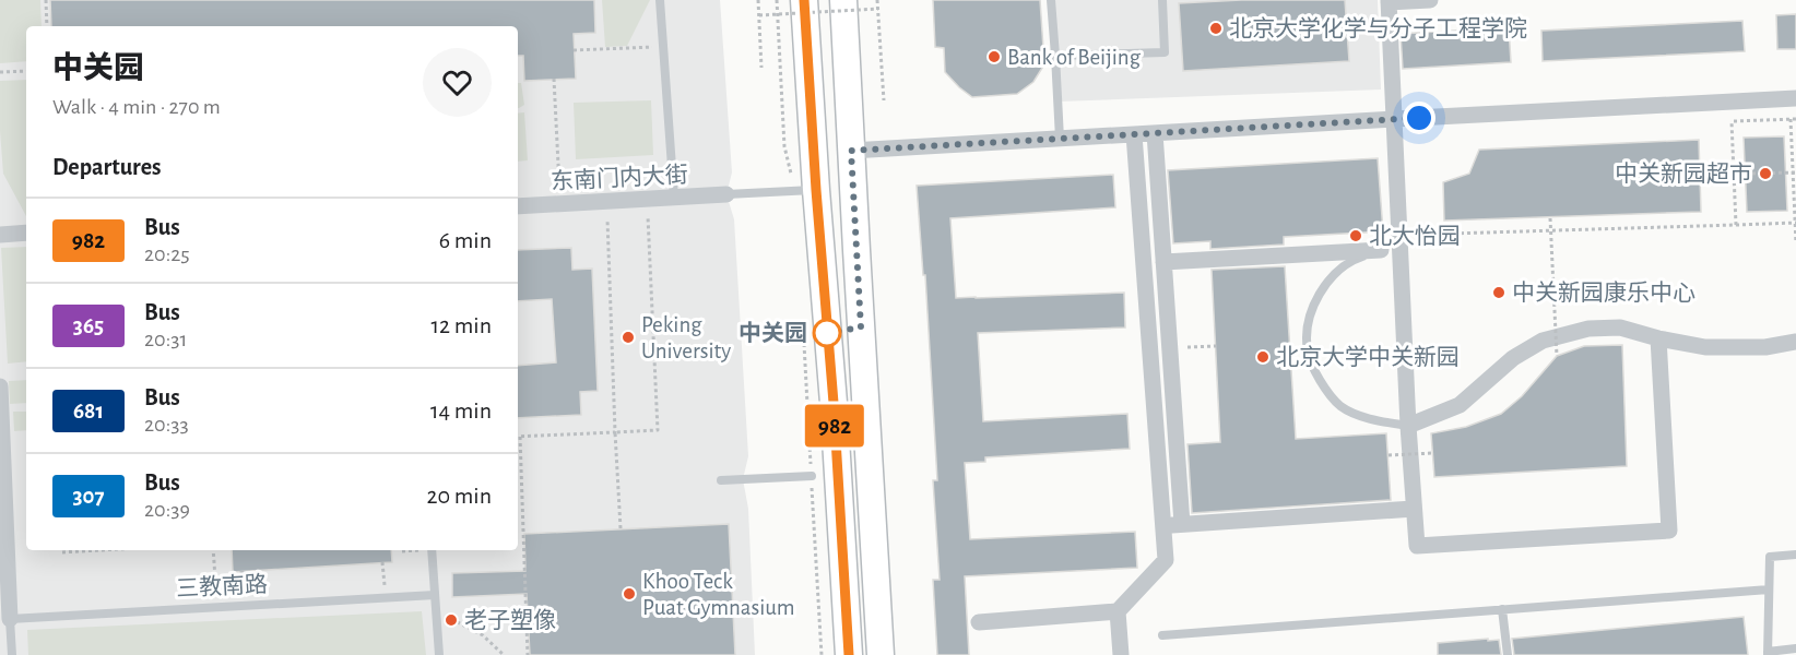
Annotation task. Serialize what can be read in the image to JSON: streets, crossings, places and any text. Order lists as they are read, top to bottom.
{
  "streets": {
    "street": ["东南门内大街"],
    "lane": ["三教南路"]
  },
  "places": [
    "北京大学化学与分子工程学院",
    "Bank of Beijing",
    "中关新园超市",
    "北大怡园",
    "中关新园康乐中心",
    "中关园",
    "Peking University",
    "北京大学中关新园",
    "Khoo Teck Puat Gymnasium",
    "老子塑像"
  ],
  "lines": ["bus line 982"],
  "page": {
    "on_map": "982",
    "heading": [
      ["中关园", "Walk · 4 min · 270 m"],
      "Departures"
    ],
    "list": [
      {
        "mark": "982",
        "name": "Bus",
        "note": "20:25",
        "value": "6 min"
      },
      {
        "mark": "365",
        "name": "Bus",
        "note": "20:31",
        "value": "12 min"
      },
      {
        "mark": "681",
        "name": "Bus",
        "note": "20:33",
        "value": "14 min"
      },
      {
        "mark": "307",
        "name": "Bus",
        "note": "20:39",
        "value": "20 min"
      }
    ]
  }
}
